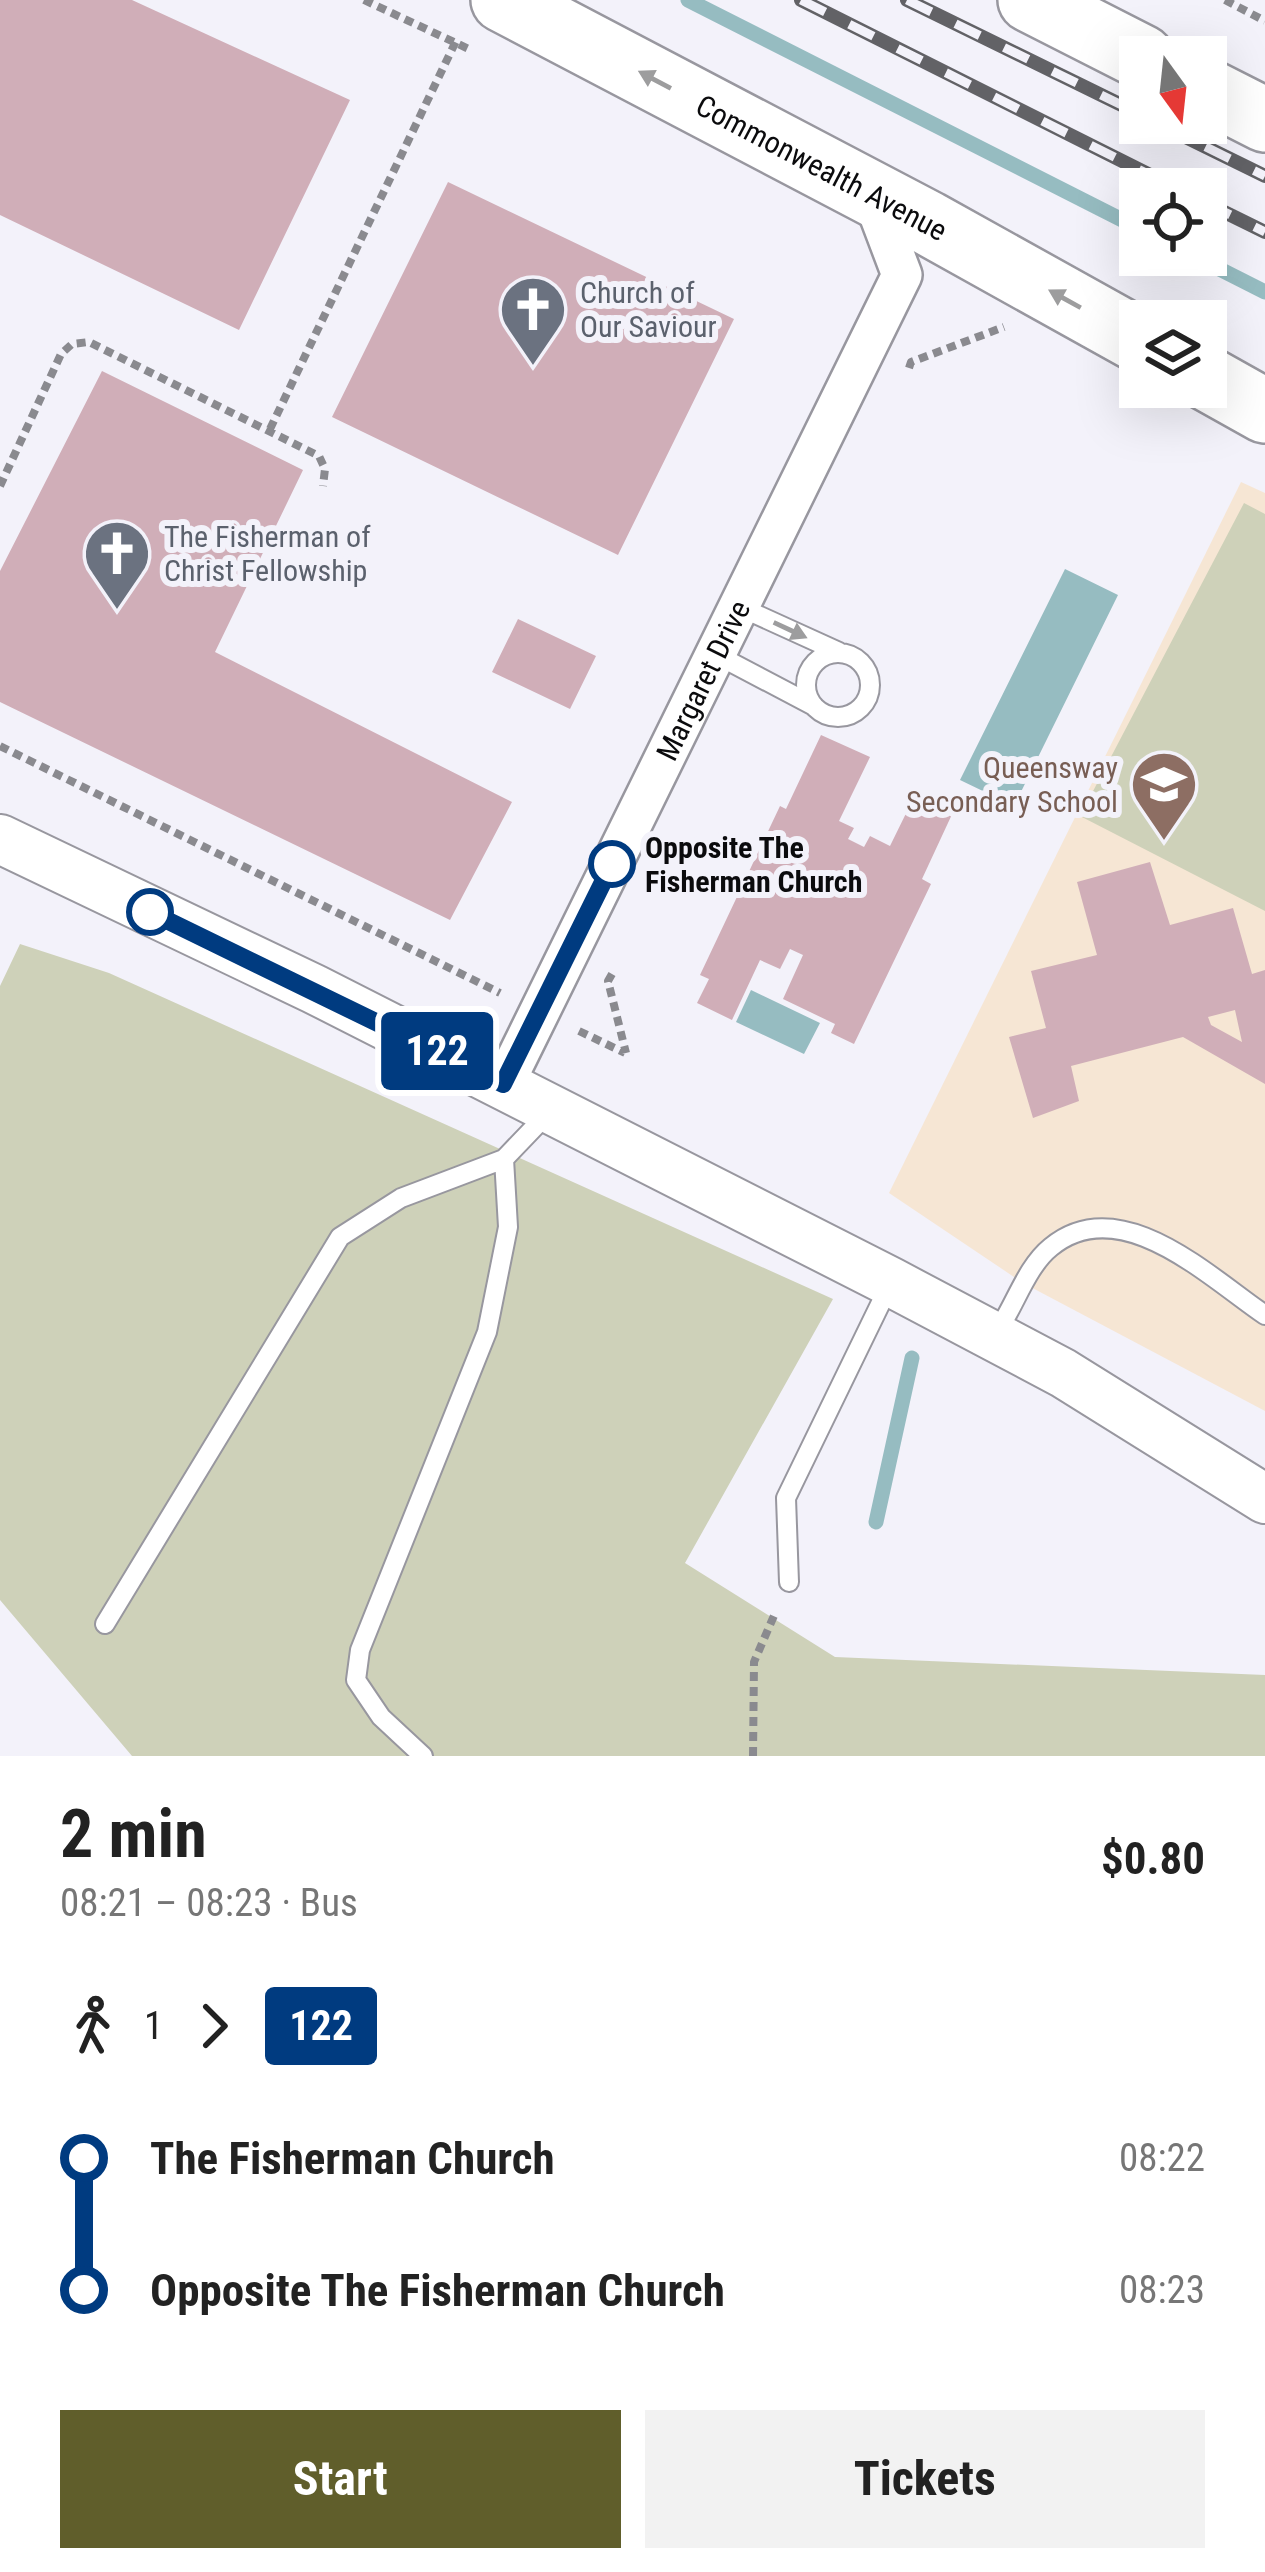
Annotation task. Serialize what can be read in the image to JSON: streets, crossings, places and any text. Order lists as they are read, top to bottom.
{
  "streets": {
    "main road": ["Commonwealth Avenue"],
    "street": ["Margaret Drive"]
  },
  "one_way": ["Commonwealth Avenue"],
  "places": {
    "church": ["Church of Our Saviour", "The Fisherman of Christ Fellowship"],
    "school or university": ["Queensway Secondary School"],
    "other": ["Opposite The Fisherman Church"]
  },
  "lines": ["bus line 122"],
  "north": "bottom",
  "page": {
    "on_map": "122",
    "heading": ["2 min", "08:21 – 08:23 · Bus", "$0.80"],
    "legs": ["1", "122"],
    "list": [
      {
        "name": "The Fisherman Church",
        "value": "08:22"
      },
      {
        "name": "Opposite The Fisherman Church",
        "value": "08:23"
      }
    ],
    "buttons": ["Start", "Tickets"]
  }
}
